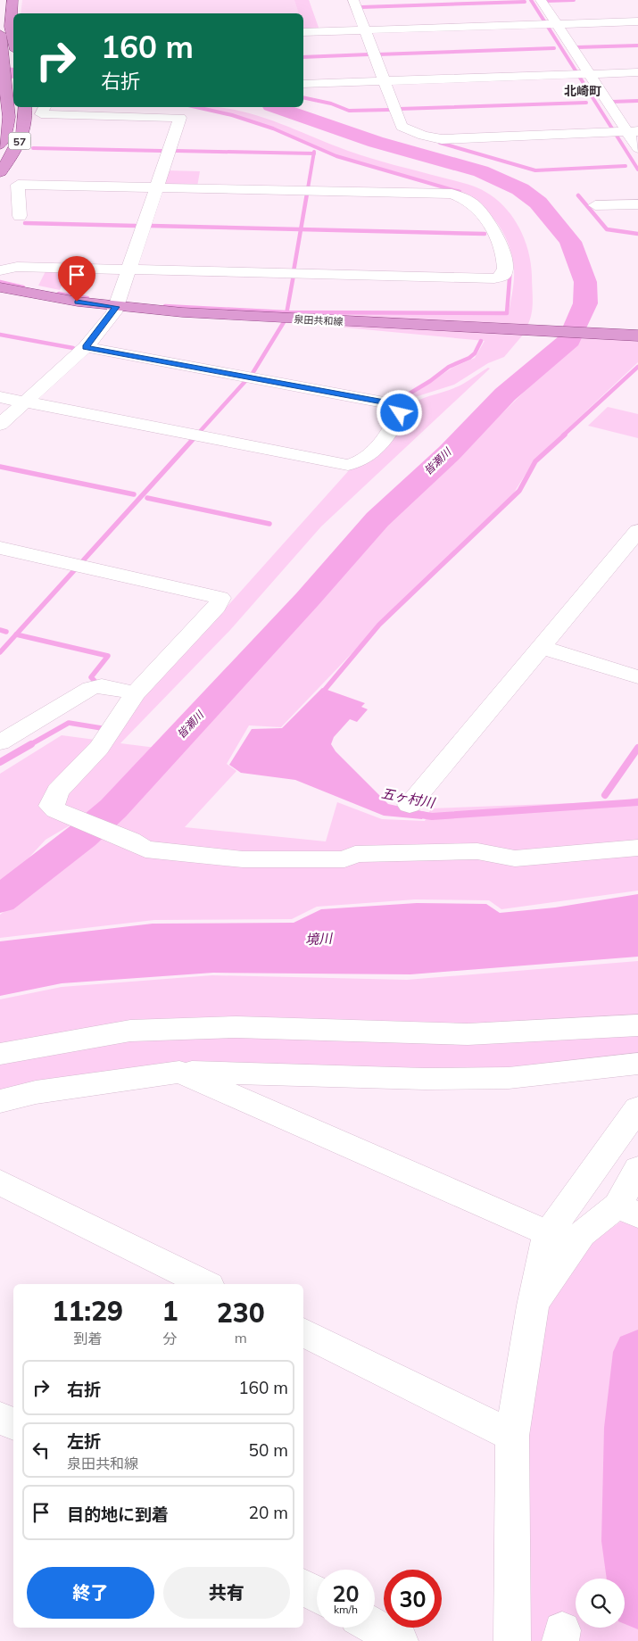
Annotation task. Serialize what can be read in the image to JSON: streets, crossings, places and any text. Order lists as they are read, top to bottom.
{
  "streets": {
    "main road": ["57", "泉田共和線"]
  },
  "districts": ["北崎町"],
  "water": ["皆瀬川", "五ヶ村川", "境川"],
  "page": {
    "turn": ["160 m", "右折"],
    "eta": [
      "11:29",
      "到着",
      "1",
      "分",
      "230",
      "m"
    ],
    "list": [
      {
        "name": "右折",
        "value": "160 m"
      },
      {
        "name": "左折",
        "note": "泉田共和線",
        "value": "50 m"
      },
      {
        "name": "目的地に到着",
        "value": "20 m"
      }
    ],
    "buttons": ["終了", "共有"],
    "speed": "20 km/h",
    "limit": "30"
  }
}
